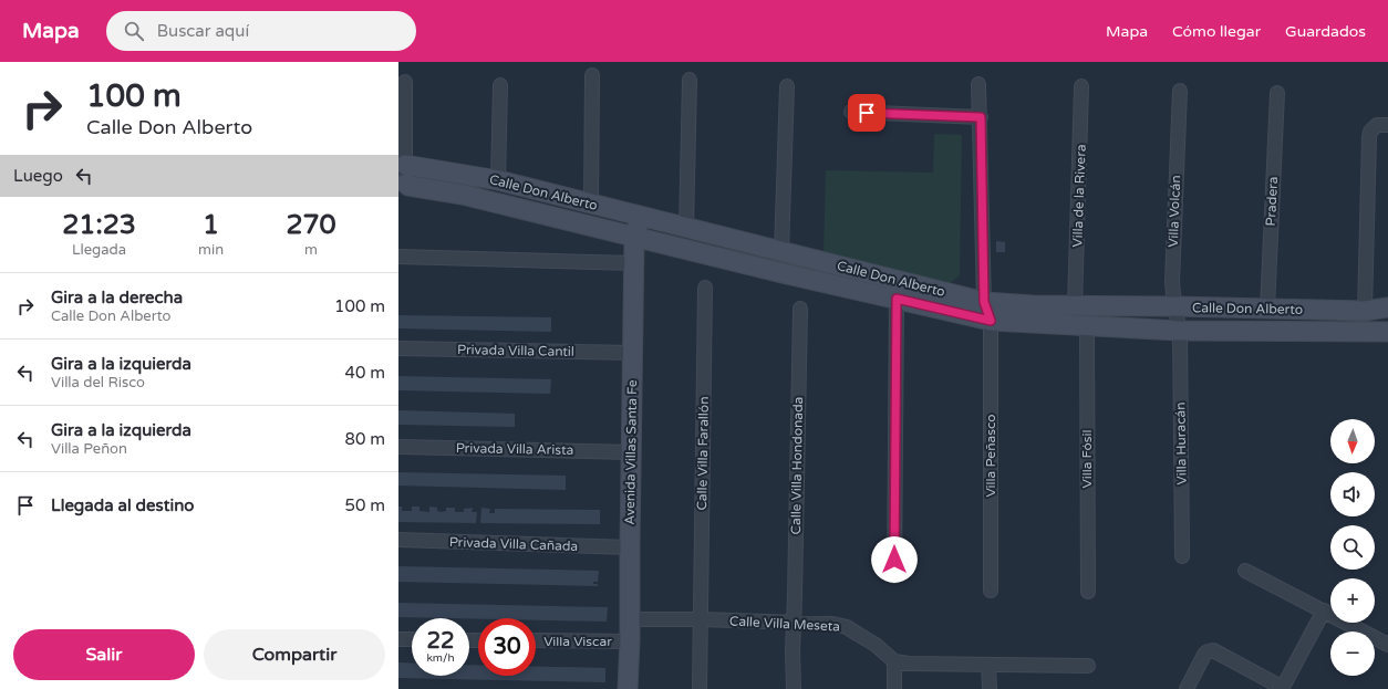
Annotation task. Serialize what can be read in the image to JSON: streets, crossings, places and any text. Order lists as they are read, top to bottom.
{
  "streets": {
    "street": [
      "Calle Don Alberto",
      "Villa de la Rivera",
      "Pradera",
      "Villa Volcán",
      "Privada Villa Cantil",
      "Villa Huracán",
      "Privada Villa Arista",
      "Avenida Villas Santa Fe",
      "Calle Villa Farallón",
      "Villa Peñasco",
      "Villa Fósil",
      "Calle Villa Hondonada",
      "Privada Villa Cañada",
      "Calle Villa Meseta",
      "Villa Viscar"
    ]
  },
  "crossings": [
    ["Calle Don Alberto", "Villa de la Rivera"],
    ["Calle Don Alberto", "Pradera"],
    ["Calle Don Alberto", "Villa Volcán"],
    ["Calle Don Alberto", "Villa Huracán"],
    ["Calle Don Alberto", "Avenida Villas Santa Fe"],
    ["Calle Don Alberto", "Villa Peñasco"],
    ["Calle Don Alberto", "Villa Fósil"],
    ["Villa Volcán", "Villa Huracán"],
    ["Privada Villa Cantil", "Avenida Villas Santa Fe"],
    ["Privada Villa Arista", "Avenida Villas Santa Fe"],
    ["Avenida Villas Santa Fe", "Privada Villa Cañada"],
    ["Avenida Villas Santa Fe", "Calle Villa Meseta"],
    ["Avenida Villas Santa Fe", "Villa Viscar"],
    ["Calle Villa Farallón", "Calle Villa Meseta"],
    ["Calle Villa Hondonada", "Calle Villa Meseta"]
  ],
  "north": "bottom",
  "page": {
    "header": "Mapa",
    "search": "Buscar aquí",
    "nav": ["Mapa", "Cómo llegar", "Guardados"],
    "turn": ["100 m", "Calle Don Alberto"],
    "then": "Luego",
    "eta": [
      "21:23",
      "Llegada",
      "1",
      "min",
      "270",
      "m"
    ],
    "list": [
      {
        "name": "Gira a la derecha",
        "note": "Calle Don Alberto",
        "value": "100 m"
      },
      {
        "name": "Gira a la izquierda",
        "note": "Villa del Risco",
        "value": "40 m"
      },
      {
        "name": "Gira a la izquierda",
        "note": "Villa Peñon",
        "value": "80 m"
      },
      {
        "name": "Llegada al destino",
        "value": "50 m"
      }
    ],
    "map_buttons": ["+", "−"],
    "speed": "22 km/h",
    "limit": "30",
    "buttons": ["Salir", "Compartir"]
  }
}
